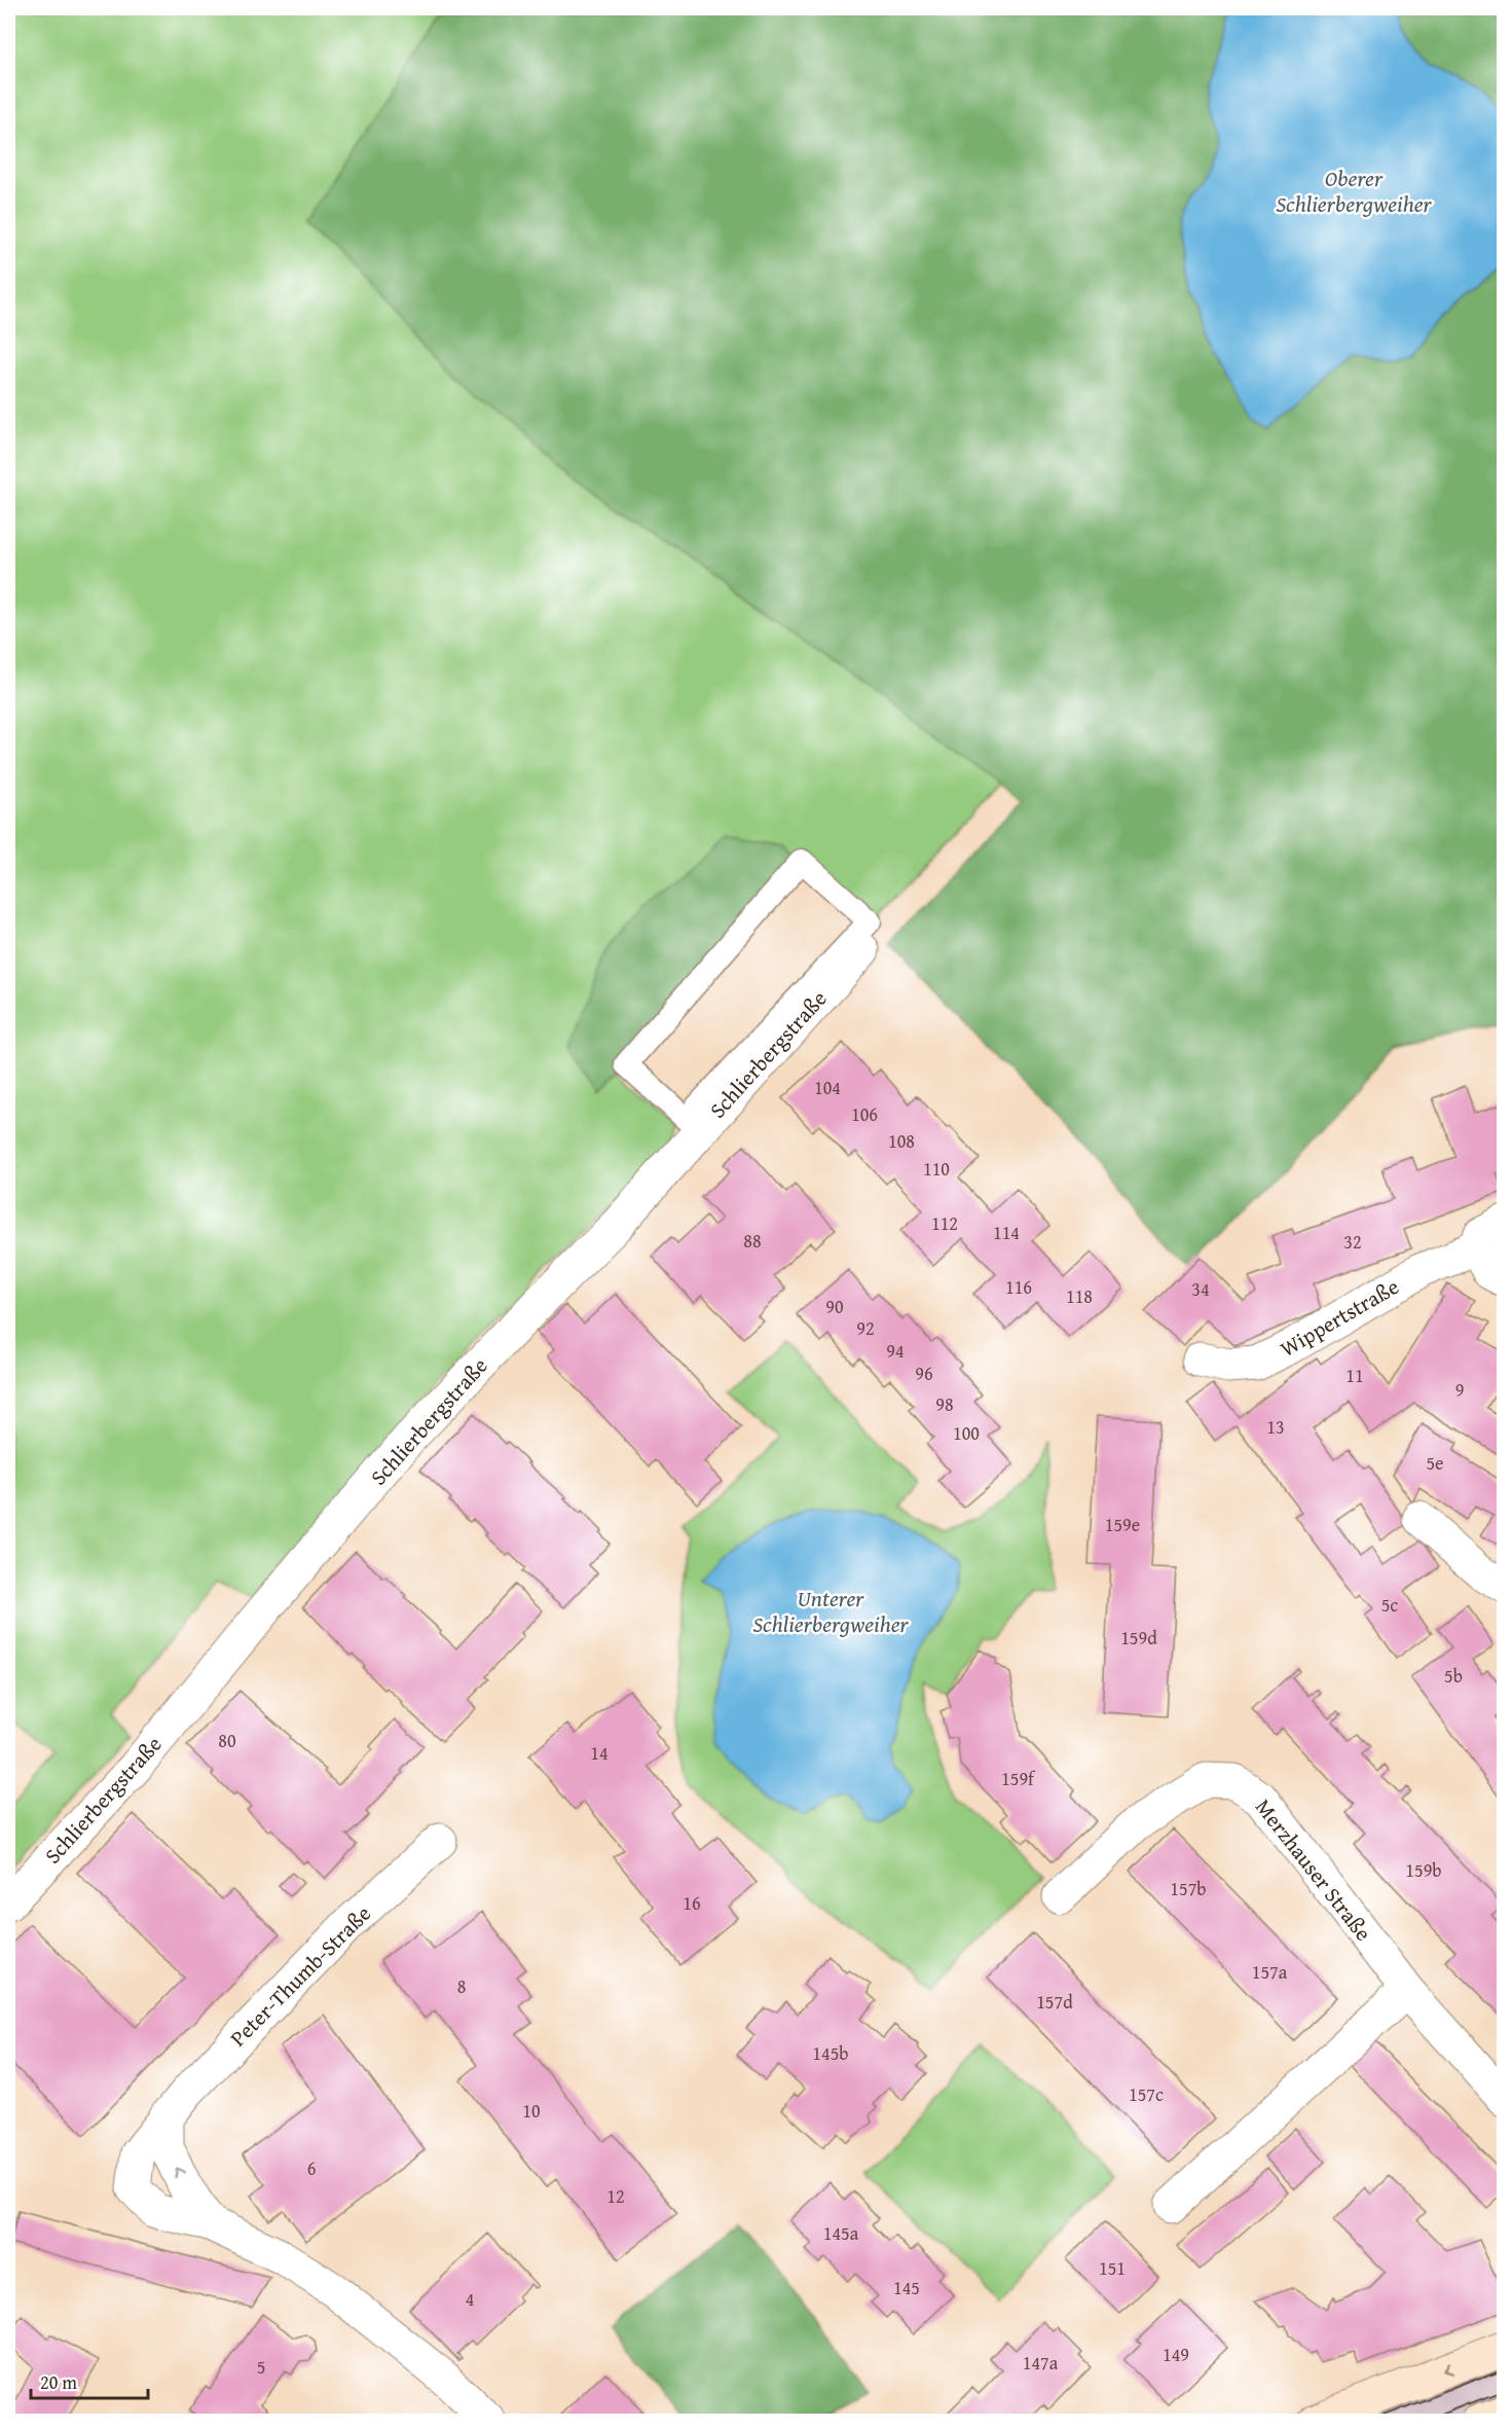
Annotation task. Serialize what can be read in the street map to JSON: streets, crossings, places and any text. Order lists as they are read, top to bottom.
{
  "streets": {
    "street": [
      "Schlierbergstraße",
      "Wippertstraße",
      "Merzhauser Straße",
      "Peter-Thumb-Straße"
    ]
  },
  "water": ["Oberer Schlierbergweiher", "Unterer Schlierbergweiher"],
  "house_numbers": [
    "104",
    "106",
    "108",
    "110",
    "112",
    "114",
    "88",
    "32",
    "116",
    "34",
    "118",
    "90",
    "92",
    "94",
    "96",
    "11",
    "9",
    "98",
    "13",
    "100",
    "5e",
    "159e",
    "5c",
    "159d",
    "5b",
    "80",
    "14",
    "159f",
    "159b",
    "157b",
    "16",
    "157a",
    "8",
    "157d",
    "145b",
    "157c",
    "10",
    "6",
    "12",
    "145a",
    "151",
    "145",
    "4",
    "149",
    "147a",
    "5"
  ],
  "scale_bar": "20 m"
}
